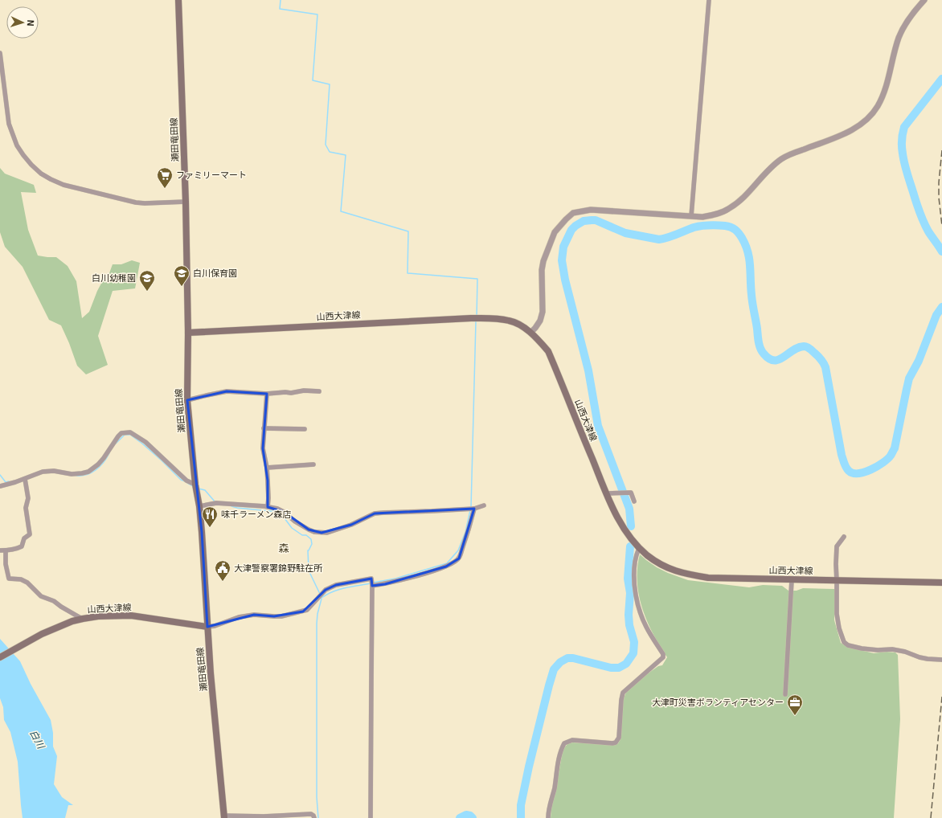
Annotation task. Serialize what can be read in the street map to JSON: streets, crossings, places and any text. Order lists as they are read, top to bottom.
{
  "streets": {
    "main road": ["瀬田竜田線", "山西大津線"]
  },
  "crossings": [
    ["瀬田竜田線", "山西大津線"]
  ],
  "districts": ["森"],
  "water": ["白川"],
  "places": {
    "supermarket": ["ファミリーマート"],
    "school or university": ["白川保育園", "白川幼稚園"],
    "restaurant": ["味千ラーメン森店"],
    "public building": ["大津警察署錦野駐在所"],
    "office": ["大津町災害ボランティアセンター"]
  },
  "north": "right"
}
